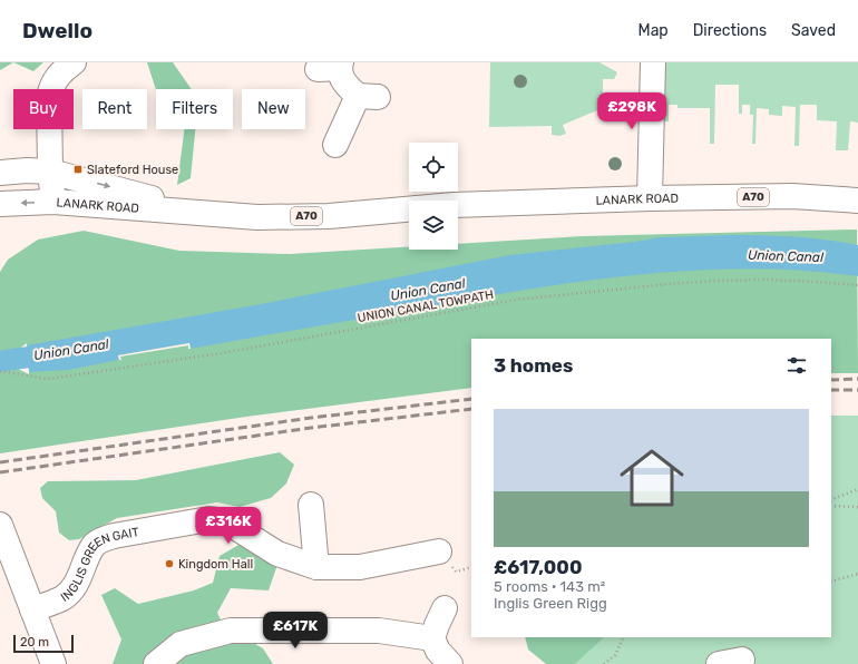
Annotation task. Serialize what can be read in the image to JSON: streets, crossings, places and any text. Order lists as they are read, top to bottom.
{
  "streets": {
    "street": ["A70", "LANARK ROAD", "INGLIS GREEN GAIT"],
    "path": ["UNION CANAL TOWPATH"]
  },
  "water": ["Union Canal"],
  "places": {
    "transit": ["Slateford House"],
    "other": ["Kingdom Hall"]
  },
  "scale_bar": "20 m",
  "page": {
    "header": "Dwello",
    "nav": ["Map", "Directions", "Saved"],
    "chip": [
      "Buy",
      "Rent",
      "Filters",
      "New"
    ],
    "price": ["£298K", "£316K", "£617K"],
    "heading": "3 homes",
    "list": [
      {
        "name": "£617,000",
        "note": "5 rooms · 143 m² · Inglis Green Rigg"
      }
    ],
    "scale": "20 m"
  }
}
